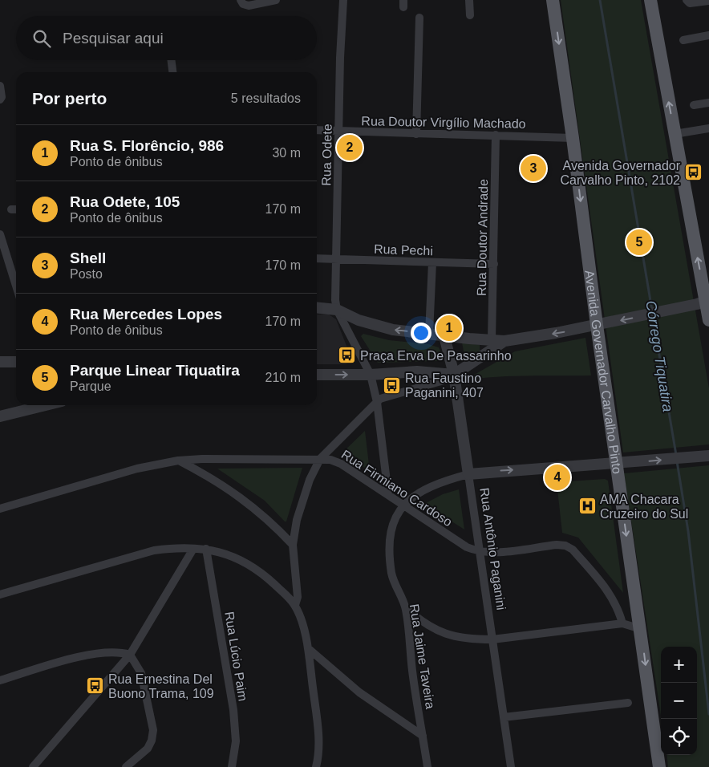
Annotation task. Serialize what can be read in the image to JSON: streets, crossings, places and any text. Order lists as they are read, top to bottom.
{
  "streets": {
    "main road": ["Avenida Governador Carvalho Pinto"],
    "street": [
      "Rua Doutor Virgílio Machado",
      "Rua Odete",
      "Rua Doutor Andrade",
      "Rua Pechi",
      "Rua Firmiano Cardoso",
      "Rua Antônio Paganini",
      "Rua Lúcio Paim",
      "Rua Jaime Taveira"
    ]
  },
  "crossings": [
    ["Rua Doutor Virgílio Machado", "Rua Odete"],
    ["Rua Doutor Virgílio Machado", "Rua Doutor Andrade"],
    ["Rua Doutor Virgílio Machado", "Avenida Governador Carvalho Pinto"],
    ["Rua Odete", "Rua Pechi"],
    ["Rua Doutor Andrade", "Rua Pechi"],
    ["Rua Firmiano Cardoso", "Rua Antônio Paganini"],
    ["Rua Firmiano Cardoso", "Rua Jaime Taveira"]
  ],
  "water": ["Córrego Tiquatira"],
  "places": {
    "bus stop": [
      "Avenida Governador Carvalho Pinto, 2102",
      "Praça Erva De Passarinho",
      "Rua Faustino Paganini, 407",
      "Rua Ernestina Del Buono Trama, 109"
    ],
    "hospital": ["AMA Chacara Cruzeiro do Sul"]
  },
  "page": {
    "search": "Pesquisar aqui",
    "heading": ["Por perto", "5 resultados"],
    "list": [
      {
        "mark": "1",
        "name": "Rua S. Florêncio, 986",
        "note": "Ponto de ônibus",
        "value": "30 m"
      },
      {
        "mark": "2",
        "name": "Rua Odete, 105",
        "note": "Ponto de ônibus",
        "value": "170 m"
      },
      {
        "mark": "3",
        "name": "Shell",
        "note": "Posto",
        "value": "170 m"
      },
      {
        "mark": "4",
        "name": "Rua Mercedes Lopes",
        "note": "Ponto de ônibus",
        "value": "170 m"
      },
      {
        "mark": "5",
        "name": "Parque Linear Tiquatira",
        "note": "Parque",
        "value": "210 m"
      }
    ],
    "pins": [
      "2",
      "3",
      "5",
      "1",
      "4"
    ],
    "map_buttons": ["+", "−"]
  }
}
